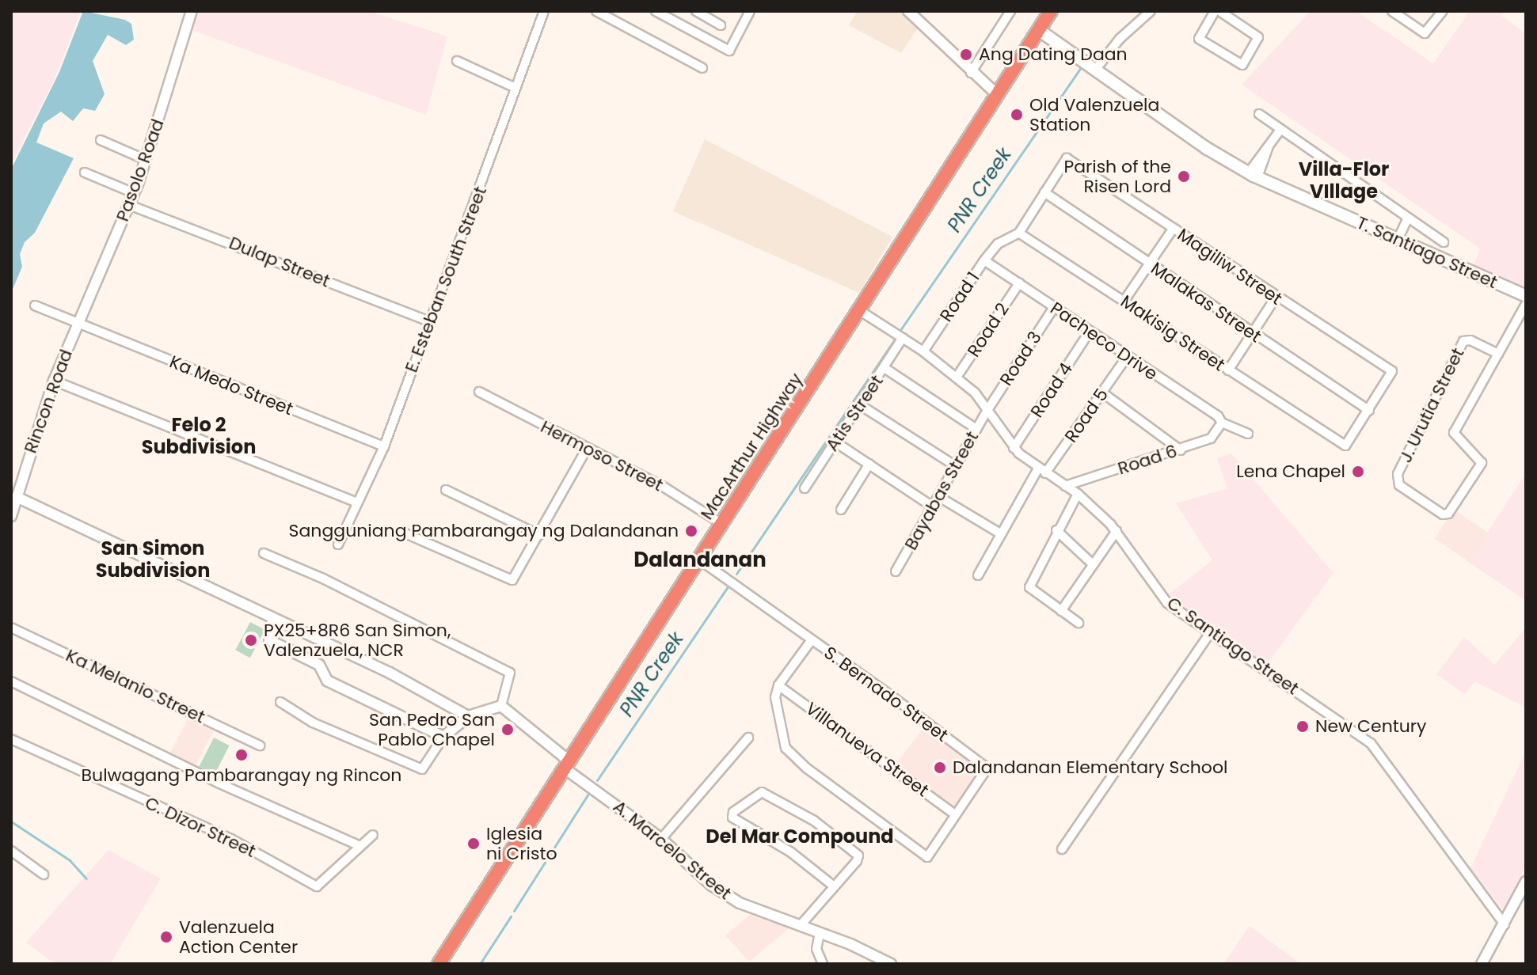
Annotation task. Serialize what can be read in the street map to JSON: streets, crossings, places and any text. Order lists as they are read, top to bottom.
{
  "streets": {
    "highway": ["MacArthur Highway"],
    "main road": ["T. Santiago Street"],
    "street": [
      "Pasolo Road",
      "Dulap Street",
      "Magiliw Street",
      "E. Esteban South Street",
      "Road 1",
      "Malakas Street",
      "Road 2",
      "Makisig Street",
      "Pacheco Drive",
      "Road 3",
      "Ka Medo Street",
      "Road 4",
      "Rincon Road",
      "J. Urutia Street",
      "Atis Street",
      "Road 5",
      "Hermoso Street",
      "Road 6",
      "Bayabas Street",
      "C. Santiago Street",
      "Ka Melanio Street",
      "S. Bernado Street",
      "Villanueva Street",
      "C. Dizor Street",
      "A. Marcelo Street"
    ]
  },
  "crossings": [
    ["Pasolo Road", "Dulap Street"],
    ["Pasolo Road", "Ka Medo Street"],
    ["Pasolo Road", "Rincon Road"],
    ["T. Santiago Street", "MacArthur Highway"],
    ["Dulap Street", "E. Esteban South Street"],
    ["Magiliw Street", "Malakas Street"],
    ["Magiliw Street", "Makisig Street"],
    ["E. Esteban South Street", "Ka Medo Street"],
    ["Road 1", "Makisig Street"],
    ["Road 1", "Pacheco Drive"],
    ["Road 1", "C. Santiago Street"],
    ["Malakas Street", "Makisig Street"],
    ["Road 2", "Pacheco Drive"],
    ["Road 2", "C. Santiago Street"],
    ["Pacheco Drive", "Road 3"],
    ["Pacheco Drive", "Road 4"],
    ["Pacheco Drive", "Road 5"],
    ["Pacheco Drive", "Road 6"],
    ["Road 3", "Bayabas Street"],
    ["Road 3", "C. Santiago Street"],
    ["Ka Medo Street", "Rincon Road"],
    ["Road 4", "C. Santiago Street"],
    ["Atis Street", "C. Santiago Street"],
    ["Road 5", "C. Santiago Street"],
    ["MacArthur Highway", "Hermoso Street"],
    ["MacArthur Highway", "C. Santiago Street"],
    ["MacArthur Highway", "S. Bernado Street"],
    ["MacArthur Highway", "A. Marcelo Street"],
    ["Road 6", "C. Santiago Street"],
    ["Bayabas Street", "C. Santiago Street"],
    ["S. Bernado Street", "Villanueva Street"]
  ],
  "districts": [
    "Villa-Flor VIllage",
    "Felo 2 Subdivision",
    "San Simon Subdivision",
    "Dalandanan",
    "Del Mar Compound"
  ],
  "water": ["PNR Creek"],
  "places": [
    "Ang Dating Daan",
    "Old Valenzuela Station",
    "Parish of the Risen Lord",
    "Lena Chapel",
    "Sangguniang Pambarangay ng Dalandanan",
    "PX25+8R6 San Simon, Valenzuela, NCR",
    "New Century",
    "San Pedro San Pablo Chapel",
    "Bulwagang Pambarangay ng Rincon",
    "Dalandanan Elementary School",
    "Iglesia ni Cristo",
    "Valenzuela Action Center"
  ]
}
